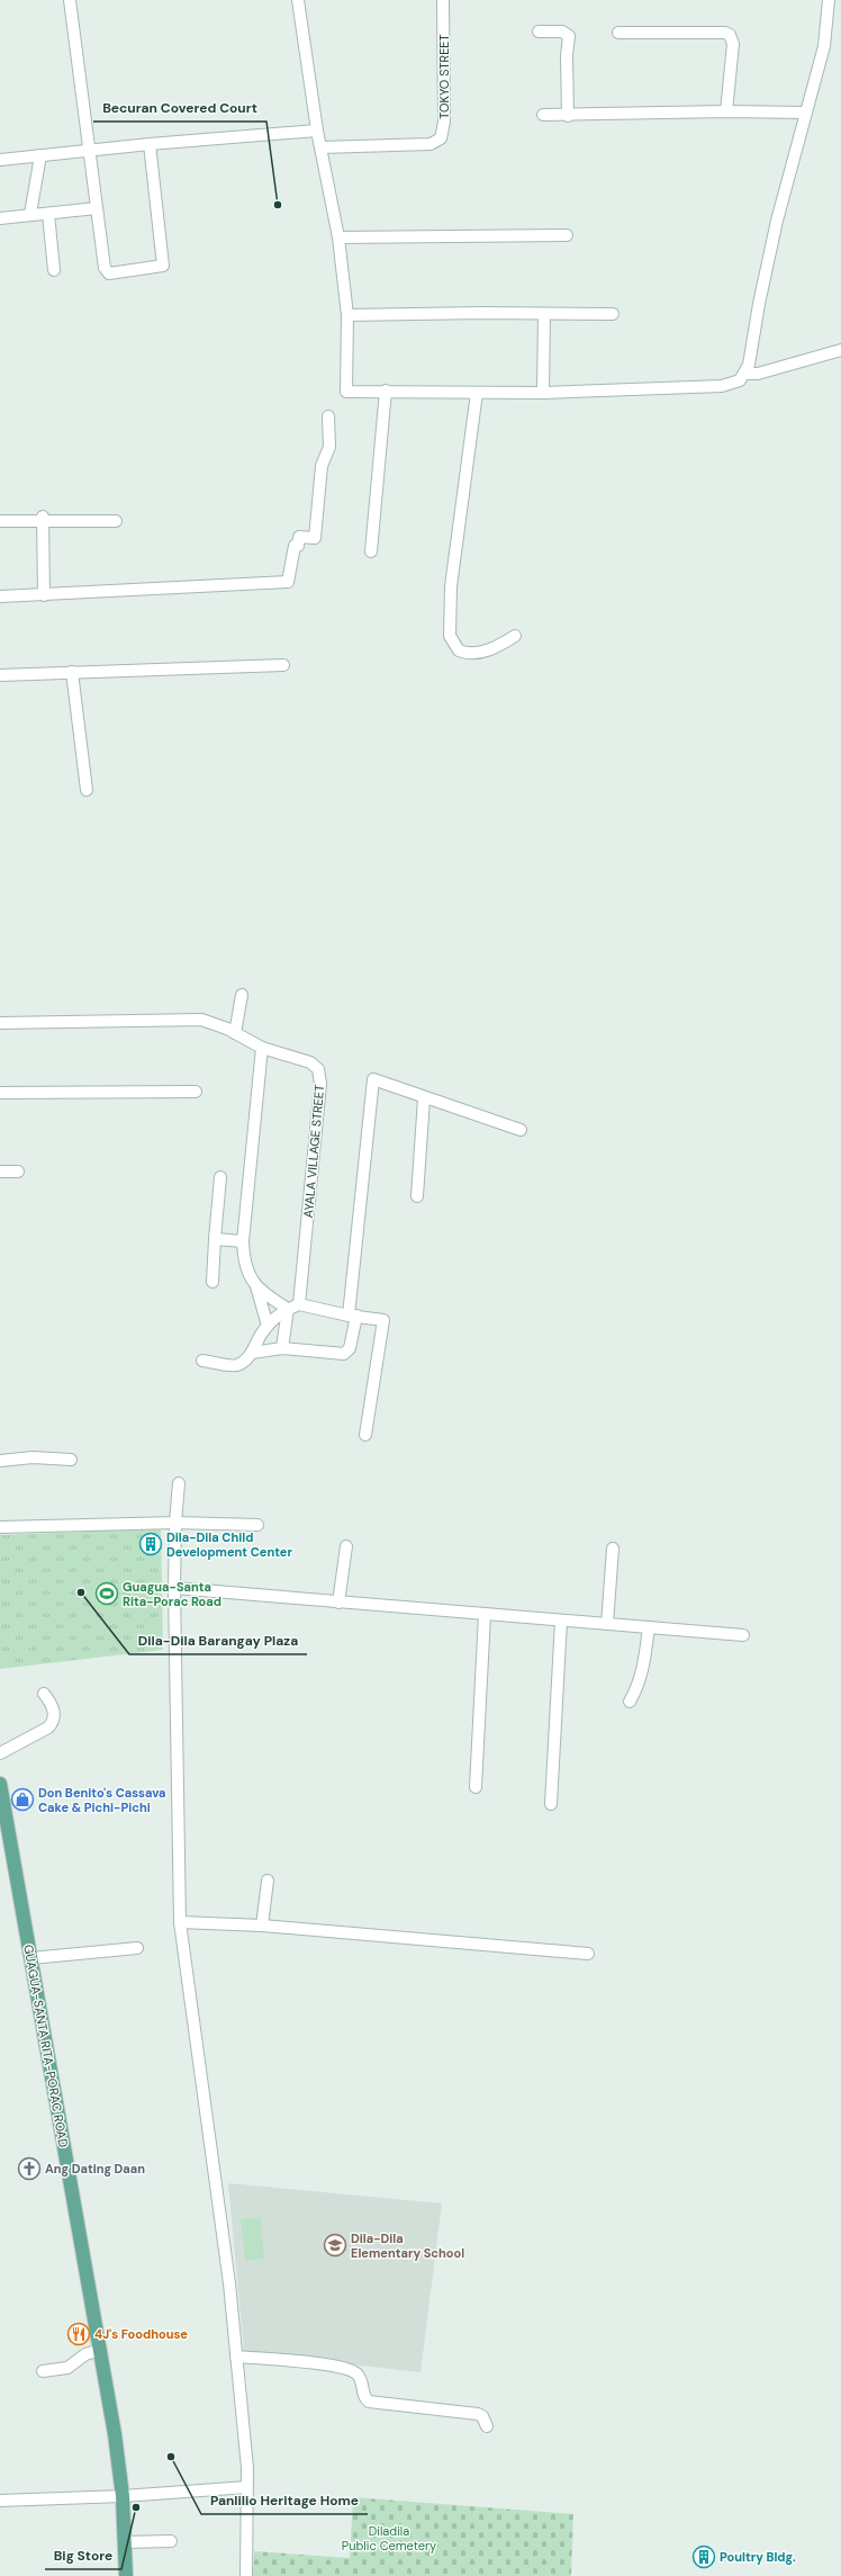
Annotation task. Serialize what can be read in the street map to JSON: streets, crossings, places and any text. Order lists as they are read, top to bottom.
{
  "streets": {
    "main road": ["GUAGUA-SANTA RITA-PORAC ROAD"],
    "street": ["TOKYO STREET", "AYALA VILLAGE STREET"]
  },
  "parks": ["Diladila Public Cemetery"],
  "places": {
    "other": [
      "Becuran Covered Court",
      "Dila-Dila Barangay Plaza",
      "Panlilio Heritage Home",
      "Big Store"
    ],
    "building": ["Dila-Dila Child Development Center", "Poultry Bldg."],
    "sports": ["Guagua-Santa Rita-Porac Road"],
    "shop": ["Don Benito's Cassava Cake & Pichi-Pichi"],
    "church": ["Ang Dating Daan"],
    "school or university": ["Dila-Dila Elementary School"],
    "restaurant": ["4J's Foodhouse"]
  }
}
